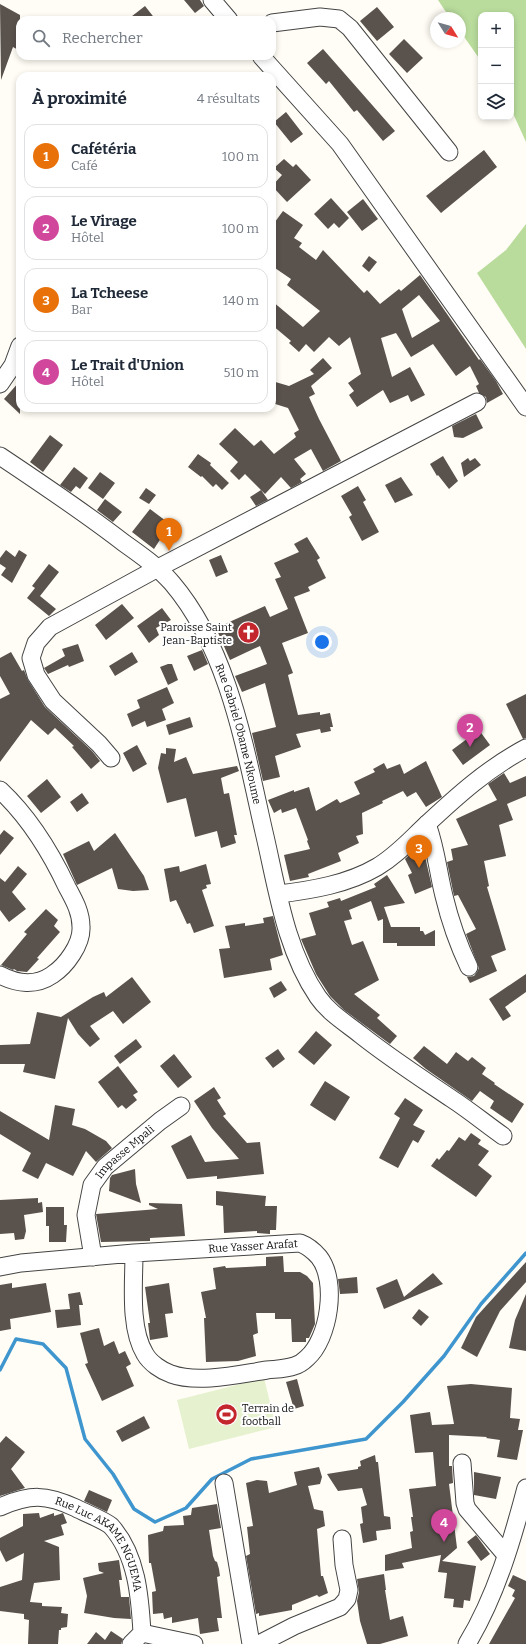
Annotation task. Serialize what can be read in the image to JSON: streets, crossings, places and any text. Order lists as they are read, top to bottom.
{
  "streets": {
    "street": [
      "Rue Gabriel Obame Nkoume",
      "Impasse Mpali",
      "Rue Yasser Arafat",
      "Rue Luc AKAME NGUEMA"
    ]
  },
  "crossings": [
    ["Impasse Mpali", "Rue Yasser Arafat"]
  ],
  "places": {
    "church": ["Paroisse Saint Jean-Baptiste"],
    "sports": ["Terrain de football"]
  },
  "north": "bottom right",
  "page": {
    "map_buttons": ["+", "−"],
    "search": "Rechercher",
    "heading": ["À proximité", "4 résultats"],
    "list": [
      {
        "mark": "1",
        "name": "Cafétéria",
        "note": "Café",
        "value": "100 m"
      },
      {
        "mark": "2",
        "name": "Le Virage",
        "note": "Hôtel",
        "value": "100 m"
      },
      {
        "mark": "3",
        "name": "La Tcheese",
        "note": "Bar",
        "value": "140 m"
      },
      {
        "mark": "4",
        "name": "Le Trait d'Union",
        "note": "Hôtel",
        "value": "510 m"
      }
    ],
    "pins": [
      "1",
      "2",
      "3",
      "4"
    ]
  }
}
